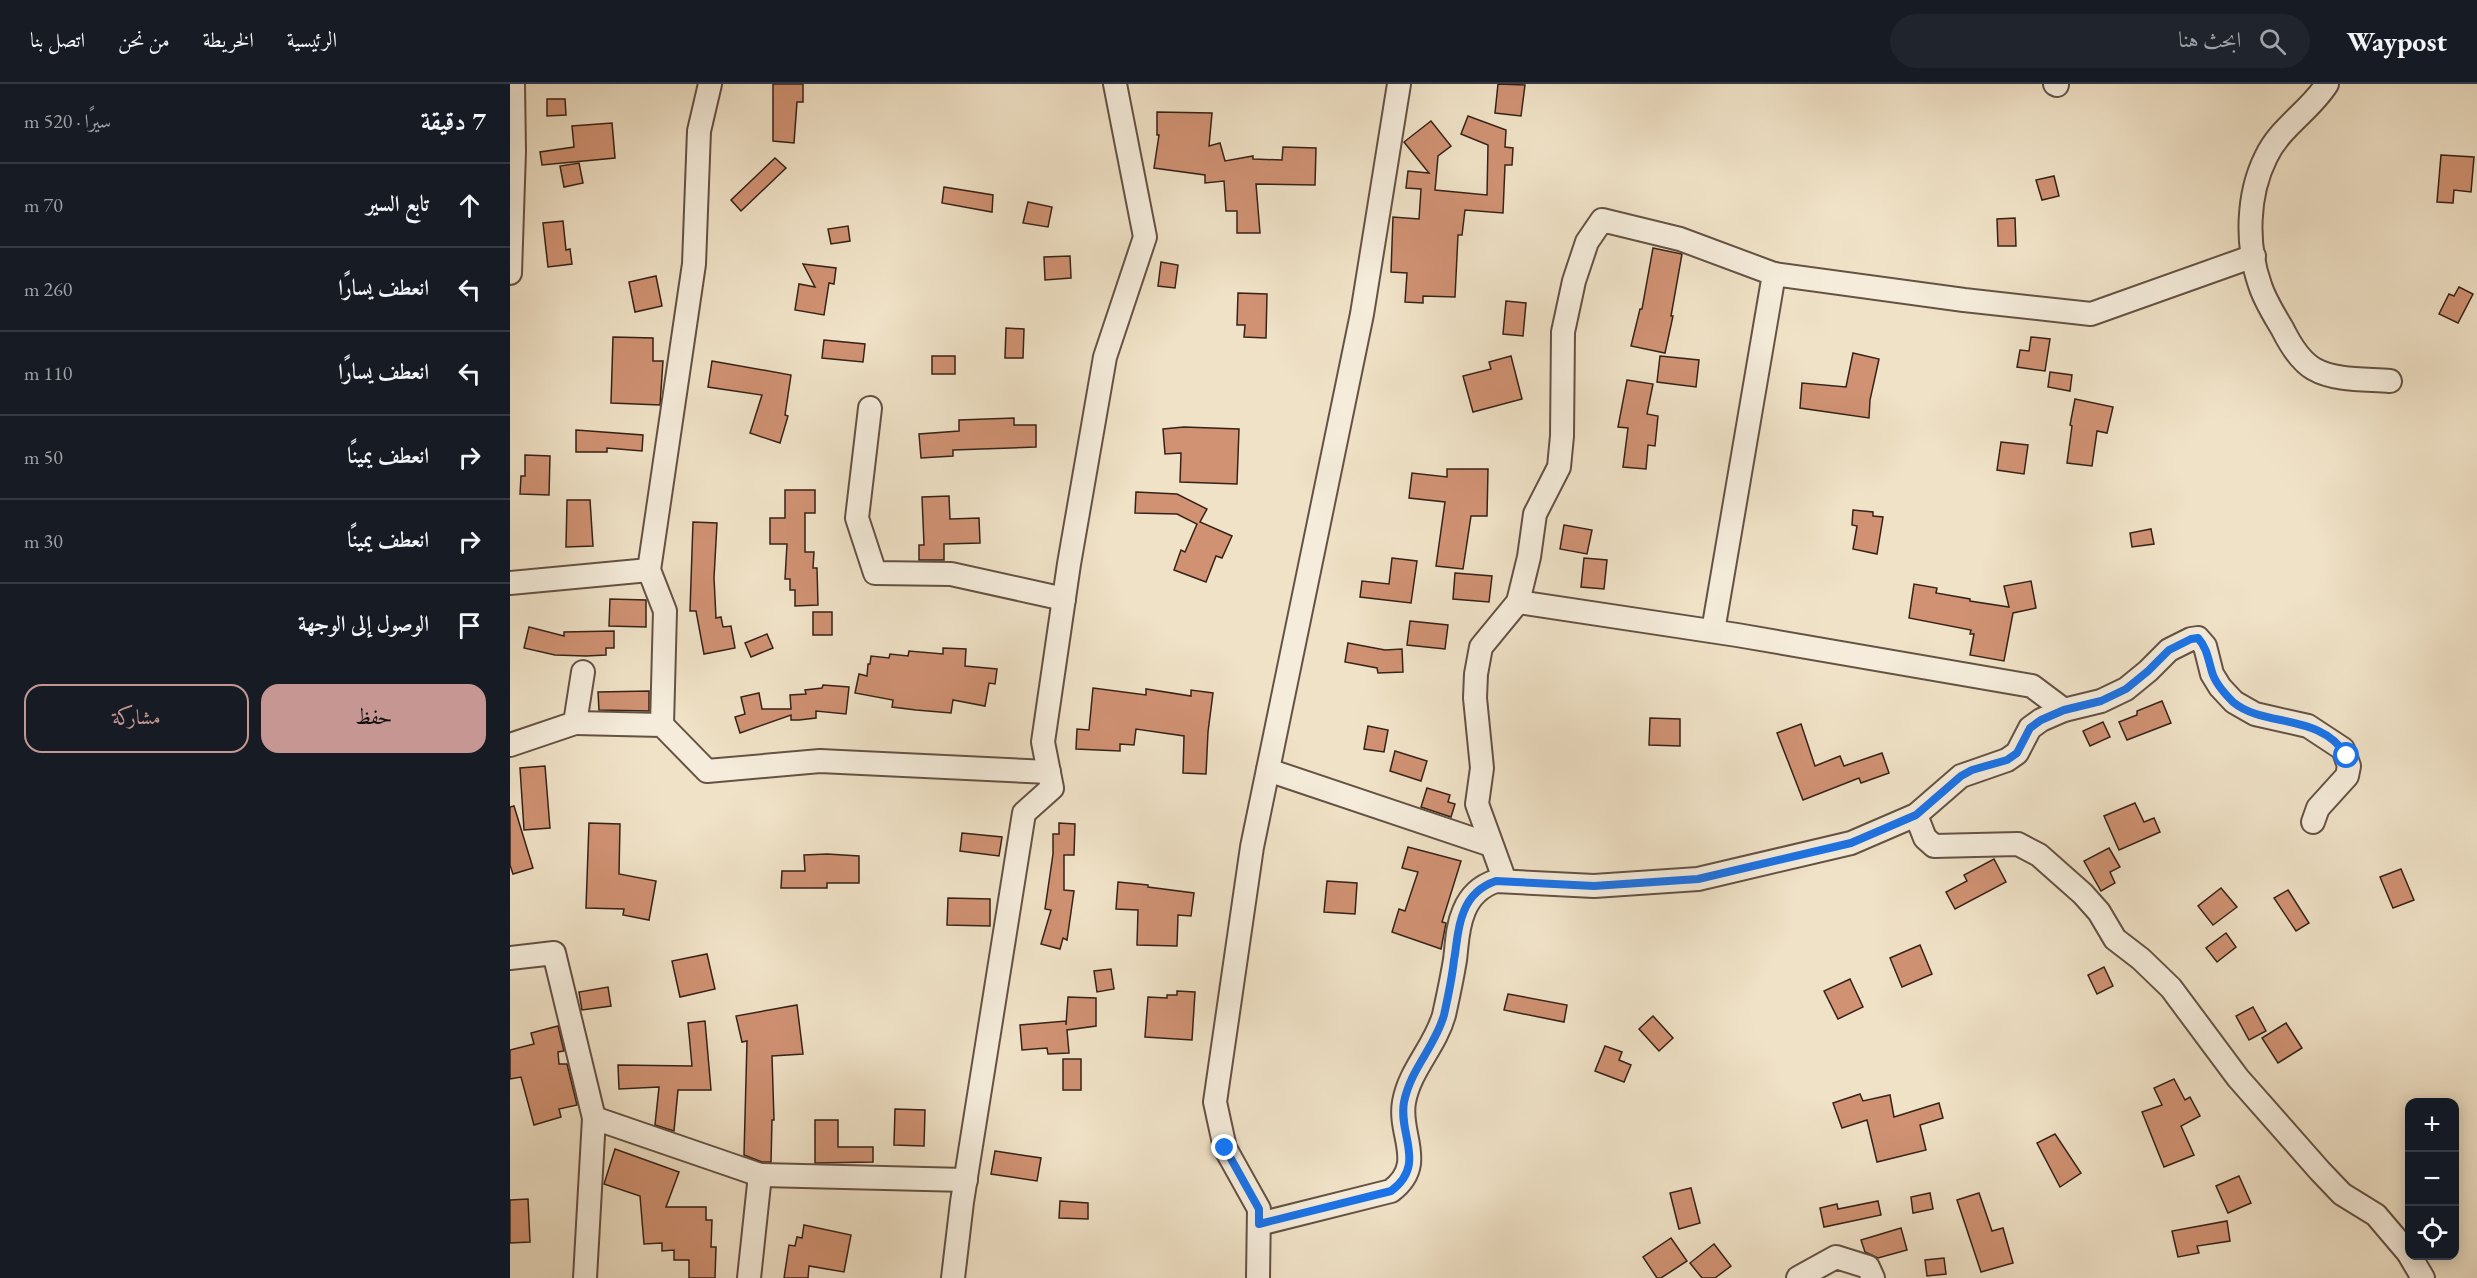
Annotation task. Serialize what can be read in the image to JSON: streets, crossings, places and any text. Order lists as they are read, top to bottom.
{
  "page": {
    "header": "Waypost",
    "search": "ابحث هنا",
    "nav": [
      "الرئيسية",
      "الخريطة",
      "من نحن",
      "اتصل بنا"
    ],
    "heading": ["7 دقيقة", "سيرًا · 520 m"],
    "list": [
      ["تابع السير", "70 m"],
      ["انعطف يسارًا", "260 m"],
      ["انعطف يسارًا", "110 m"],
      ["انعطف يمينًا", "50 m"],
      ["انعطف يمينًا", "30 m"],
      "الوصول إلى الوجهة"
    ],
    "buttons": ["حفظ", "مشاركة"],
    "map_buttons": ["+", "−"]
  }
}
